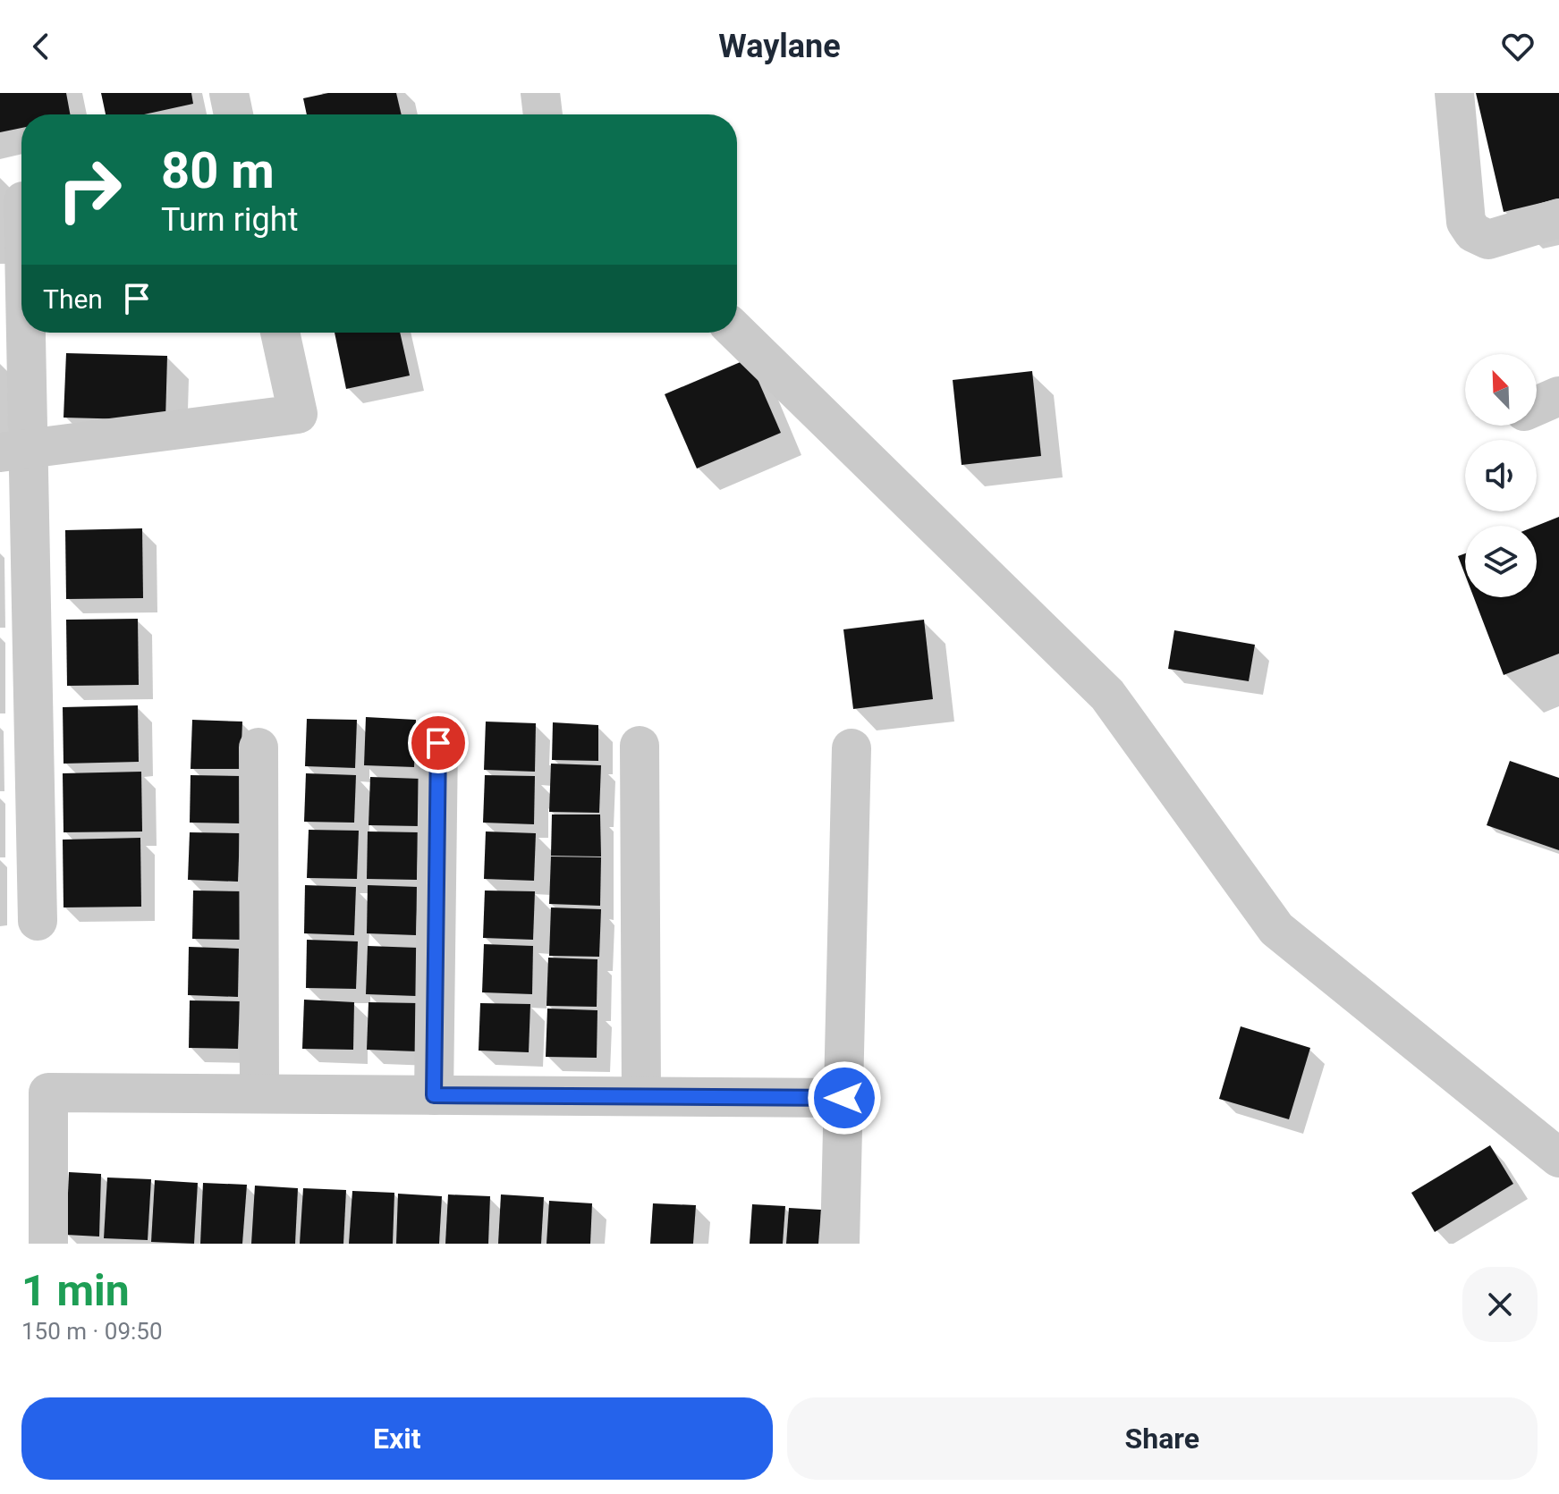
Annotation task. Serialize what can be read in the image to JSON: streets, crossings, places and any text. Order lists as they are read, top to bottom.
{
  "north": "top left",
  "page": {
    "header": "Waylane",
    "turn": ["80 m", "Turn right"],
    "then": "Then",
    "heading": ["1 min", "150 m · 09:50"],
    "buttons": ["Exit", "Share"]
  }
}
